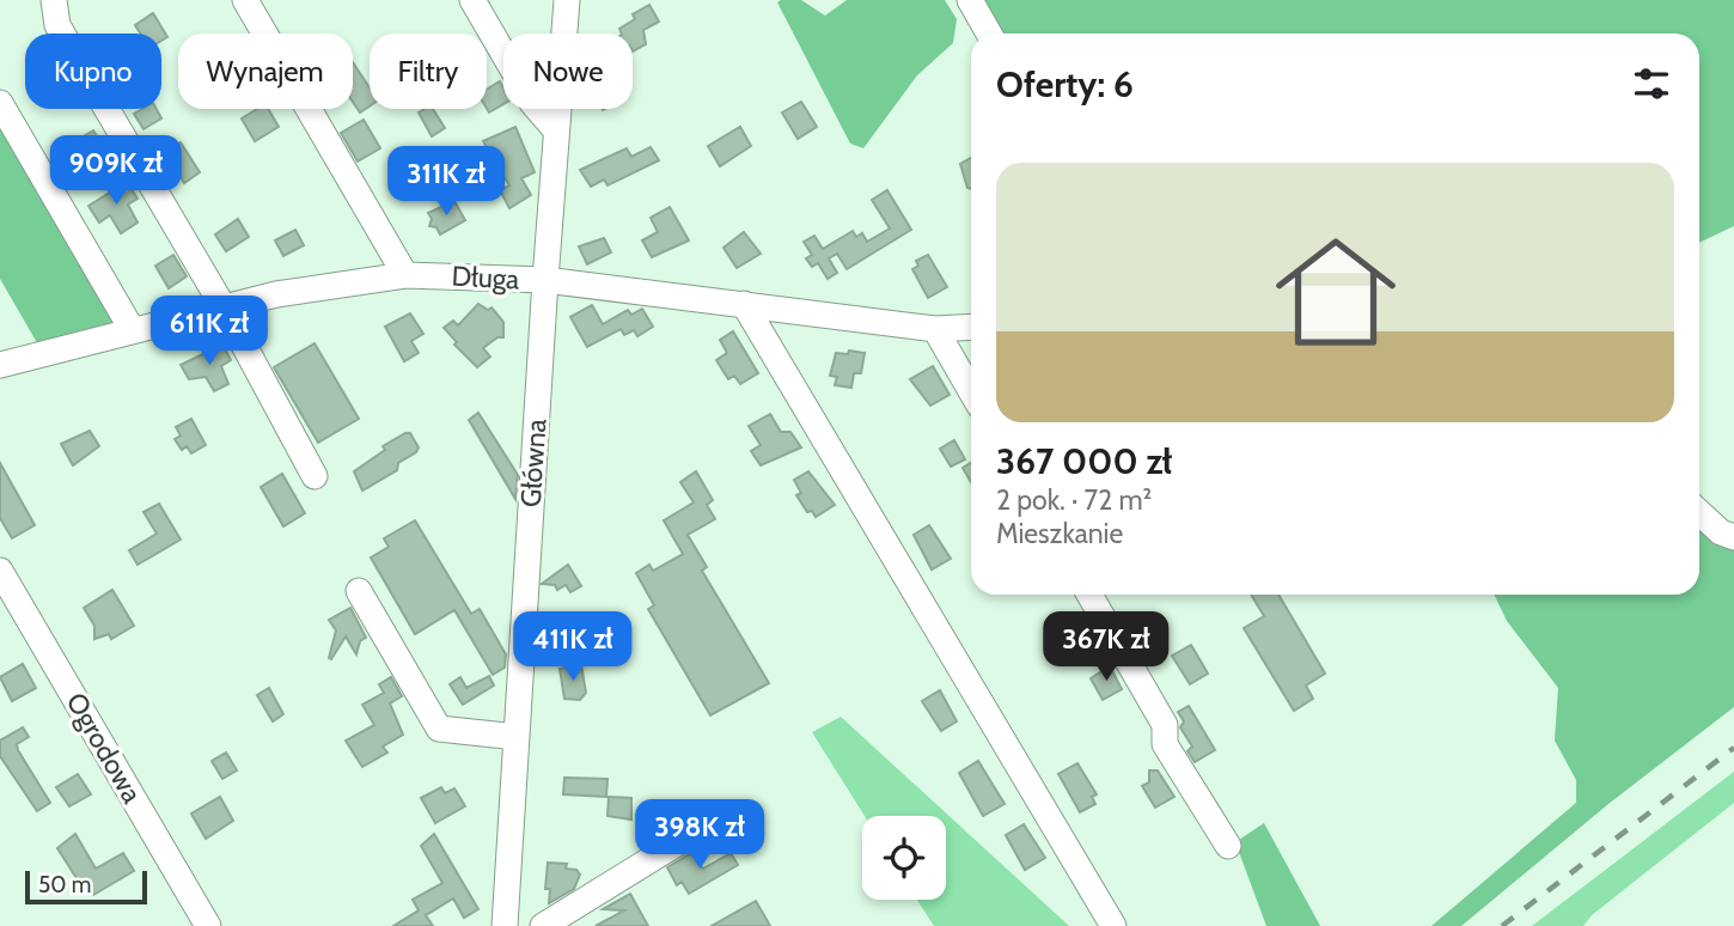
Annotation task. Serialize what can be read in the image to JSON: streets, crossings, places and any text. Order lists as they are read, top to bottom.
{
  "streets": {
    "street": ["Długa", "Główna", "Ogrodowa"]
  },
  "crossings": [
    ["Długa", "Główna"]
  ],
  "scale_bar": "50 m",
  "page": {
    "chip": [
      "Kupno",
      "Wynajem",
      "Filtry",
      "Nowe"
    ],
    "heading": "Oferty: 6",
    "list": [
      {
        "name": "367 000 zł",
        "note": "2 pok. · 72 m² · Mieszkanie"
      }
    ],
    "price": [
      "909K zł",
      "311K zł",
      "611K zł",
      "411K zł",
      "367K zł",
      "398K zł"
    ],
    "scale": "50 m"
  }
}
